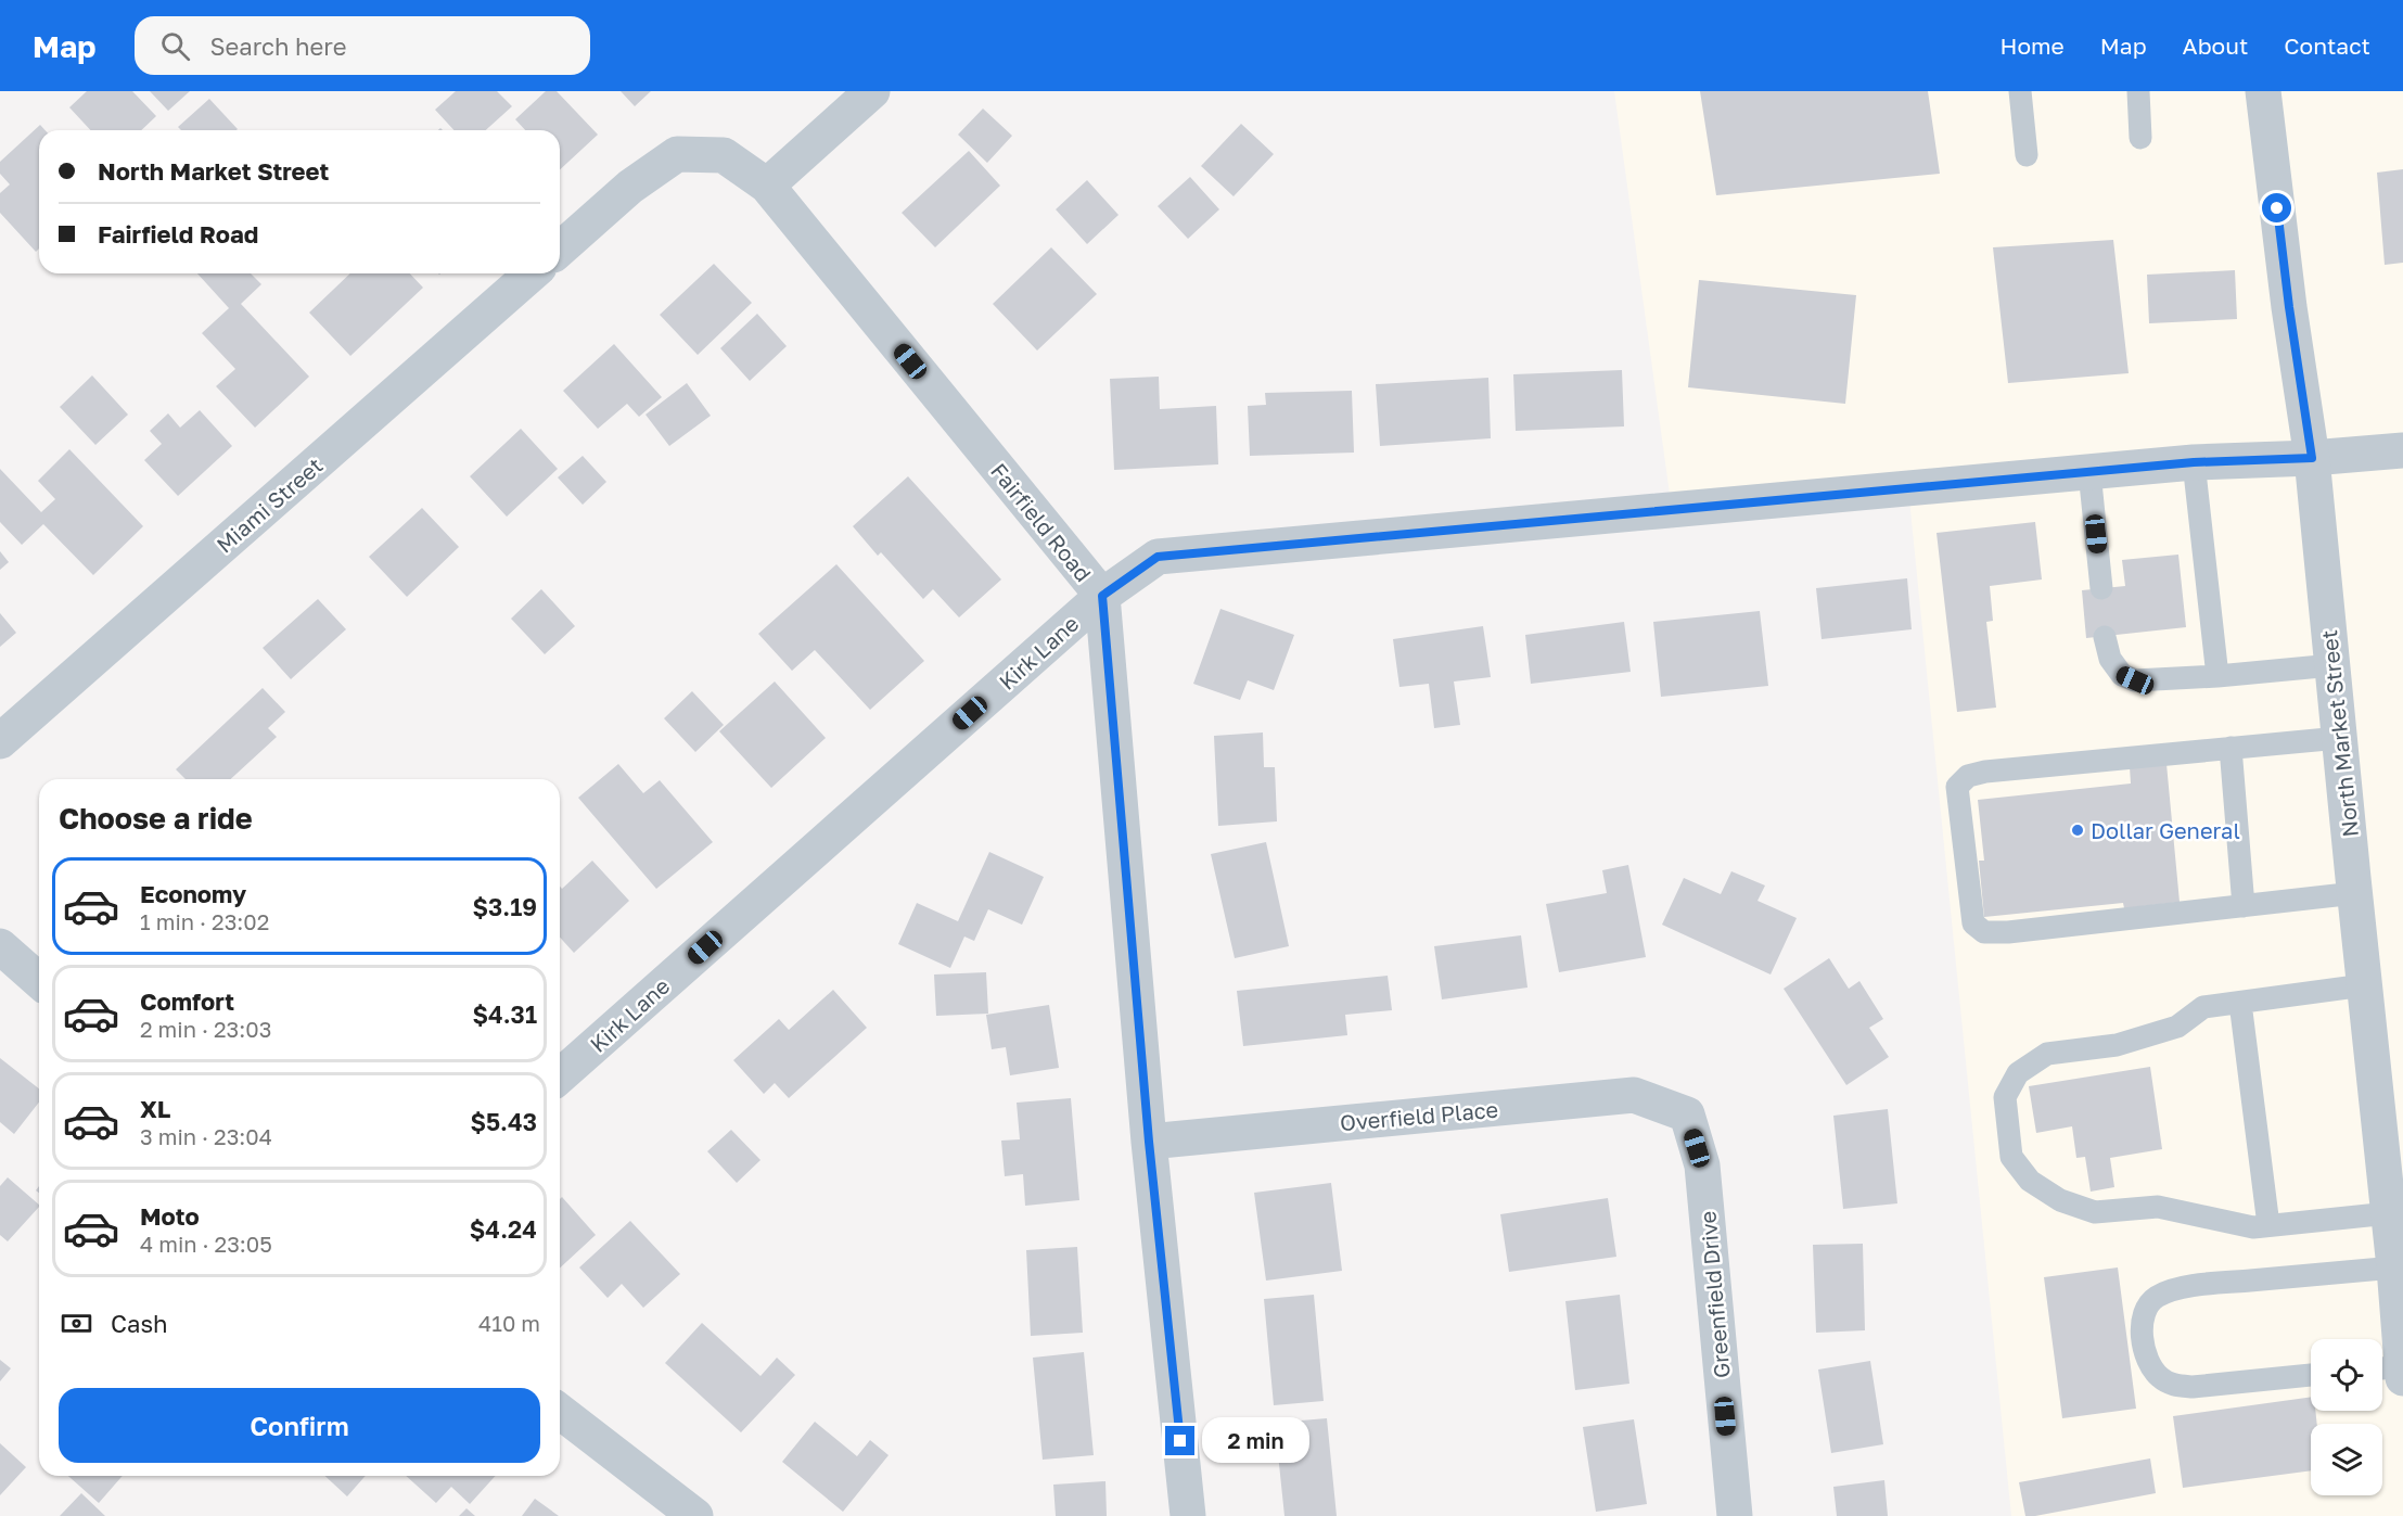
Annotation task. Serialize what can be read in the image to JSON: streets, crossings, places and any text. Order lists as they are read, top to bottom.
{
  "streets": {
    "street": [
      "Miami Street",
      "Fairfield Road",
      "Kirk Lane",
      "North Market Street",
      "Overfield Place",
      "Greenfield Drive"
    ]
  },
  "crossings": [
    ["Fairfield Road", "Kirk Lane"],
    ["Fairfield Road", "Overfield Place"],
    ["Kirk Lane", "North Market Street"],
    ["Overfield Place", "Greenfield Drive"]
  ],
  "places": ["Dollar General"],
  "page": {
    "header": "Map",
    "search": "Search here",
    "nav": [
      "Home",
      "Map",
      "About",
      "Contact"
    ],
    "banner": ["North Market Street", "Fairfield Road"],
    "heading": "Choose a ride",
    "list": [
      {
        "name": "Economy",
        "note": "1 min · 23:02",
        "value": "$3.19"
      },
      {
        "name": "Comfort",
        "note": "2 min · 23:03",
        "value": "$4.31"
      },
      {
        "name": "XL",
        "note": "3 min · 23:04",
        "value": "$5.43"
      },
      {
        "name": "Moto",
        "note": "4 min · 23:05",
        "value": "$4.24"
      }
    ],
    "pay": ["Cash", "410 m"],
    "buttons": "Confirm",
    "bubble": "2 min"
  }
}
